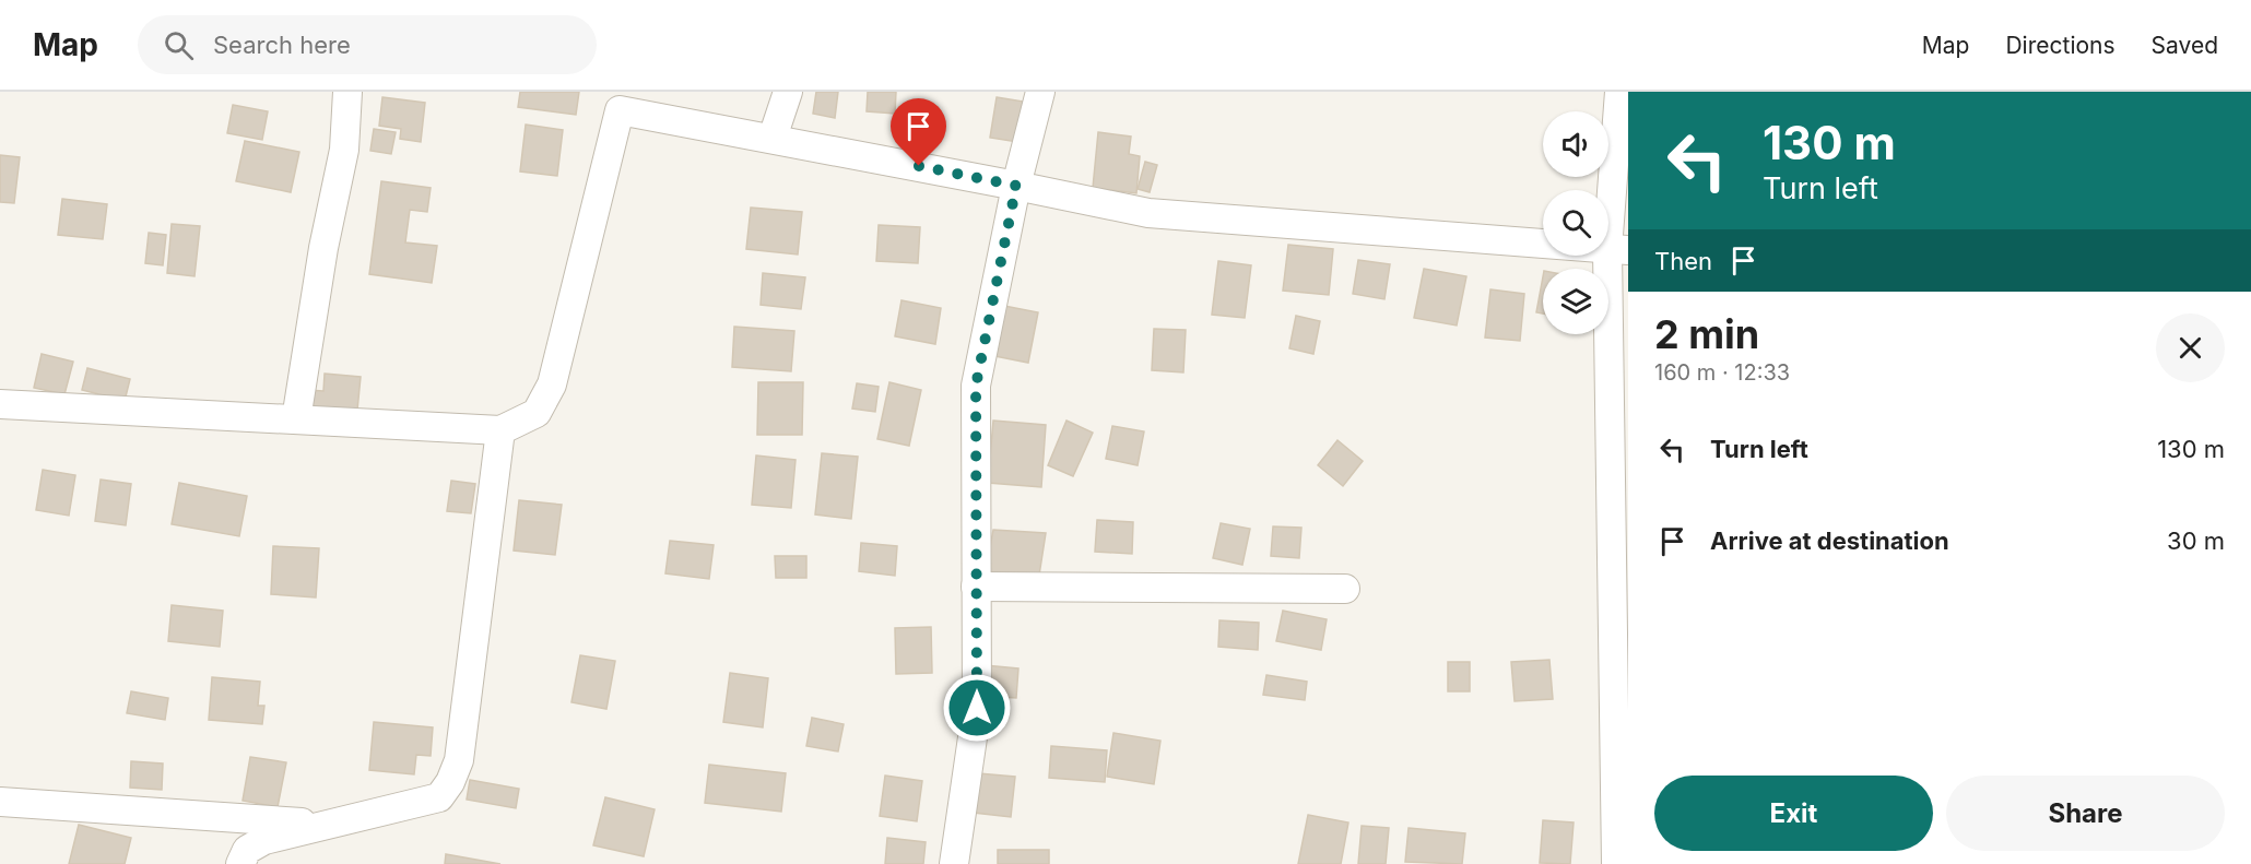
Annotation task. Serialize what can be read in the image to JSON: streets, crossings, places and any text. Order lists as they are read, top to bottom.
{
  "page": {
    "header": "Map",
    "search": "Search here",
    "nav": ["Map", "Directions", "Saved"],
    "turn": ["130 m", "Turn left"],
    "then": "Then",
    "heading": ["2 min", "160 m · 12:33"],
    "list": [
      {
        "name": "Turn left",
        "value": "130 m"
      },
      {
        "name": "Arrive at destination",
        "value": "30 m"
      }
    ],
    "buttons": ["Exit", "Share"]
  }
}
